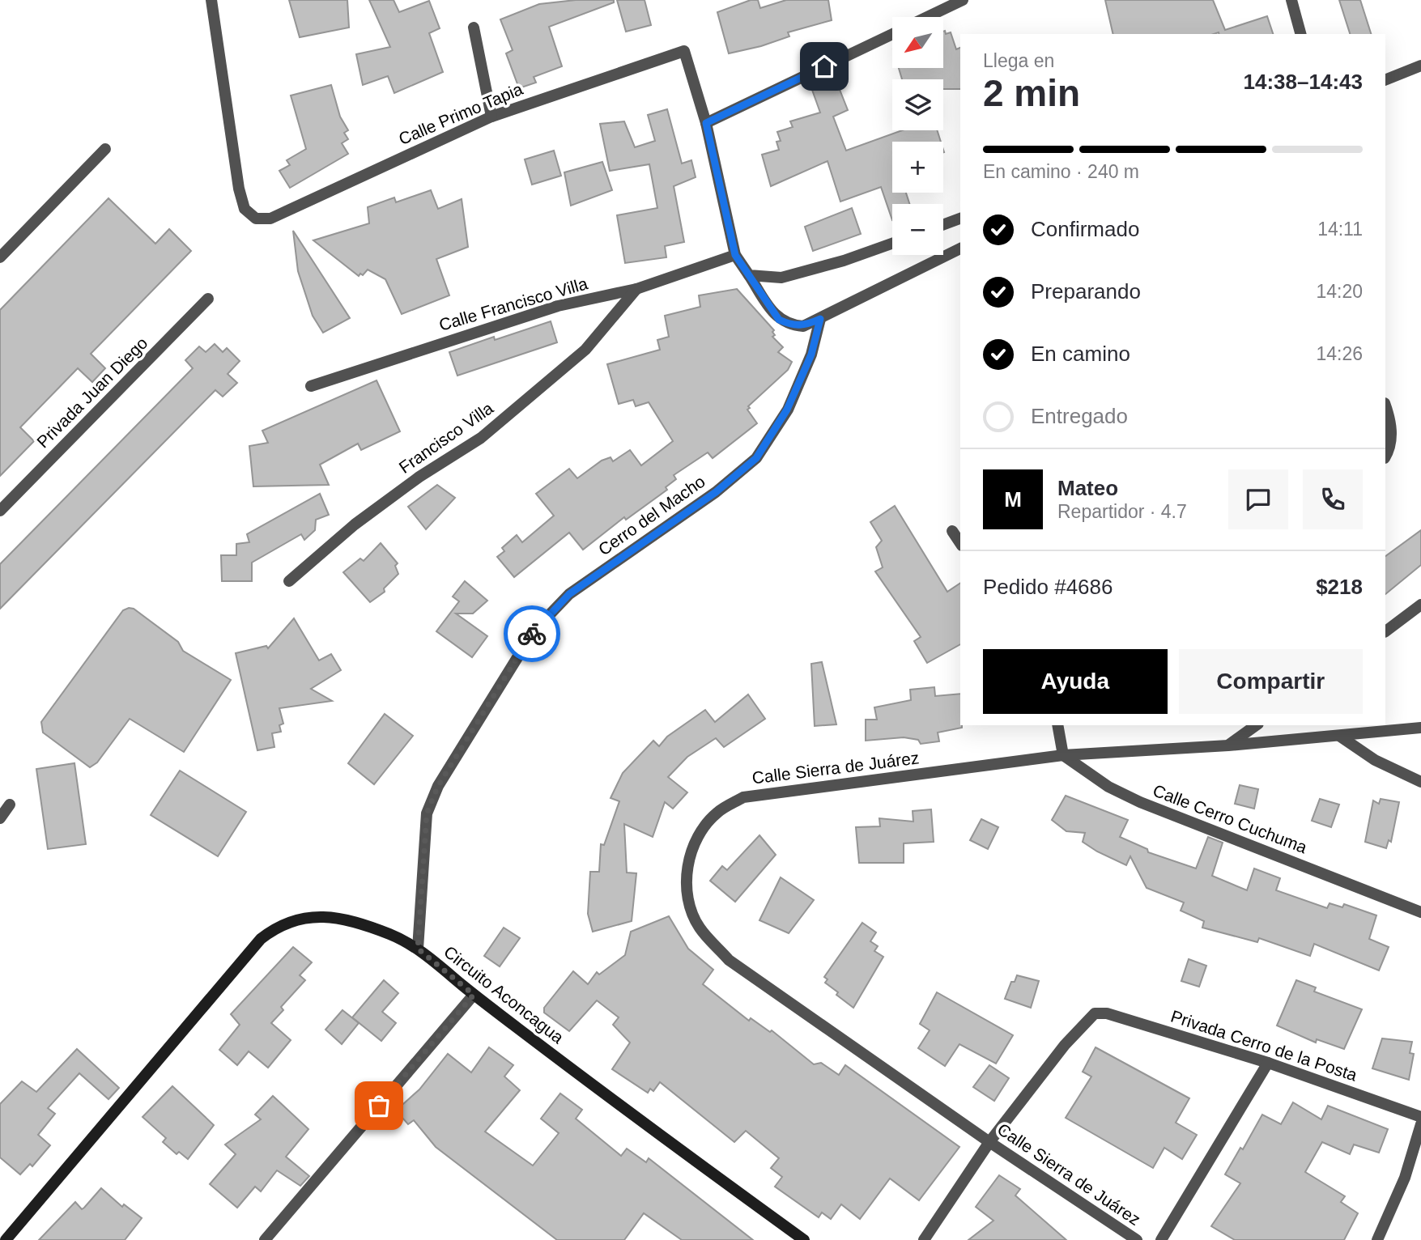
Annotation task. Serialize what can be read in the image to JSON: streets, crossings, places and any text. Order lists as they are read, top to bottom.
{
  "streets": {
    "street": [
      "Calle Primo Tapia",
      "Calle Francisco Villa",
      "Privada Juan Diego",
      "Francisco Villa",
      "Cerro del Macho",
      "Calle Sierra de Juárez",
      "Calle Cerro Cuchuma",
      "Circuito Aconcagua",
      "Privada Cerro de la Posta"
    ]
  },
  "crossings": [
    ["Calle Francisco Villa", "Francisco Villa"],
    ["Cerro del Macho", "Circuito Aconcagua"],
    ["Calle Sierra de Juárez", "Calle Cerro Cuchuma"],
    ["Calle Sierra de Juárez", "Privada Cerro de la Posta"]
  ],
  "north": "bottom left",
  "page": {
    "map_buttons": ["+", "−"],
    "heading": ["2 min", "Llega en", "14:38–14:43"],
    "panel": [
      "Mateo",
      "Repartidor · 4.7",
      "Pedido #4686",
      "$218"
    ],
    "bar": "En camino · 240 m",
    "list": [
      ["Confirmado", "14:11"],
      ["Preparando", "14:20"],
      ["En camino", "14:26"],
      "Entregado"
    ],
    "round": "M",
    "buttons": ["Ayuda", "Compartir"]
  }
}
